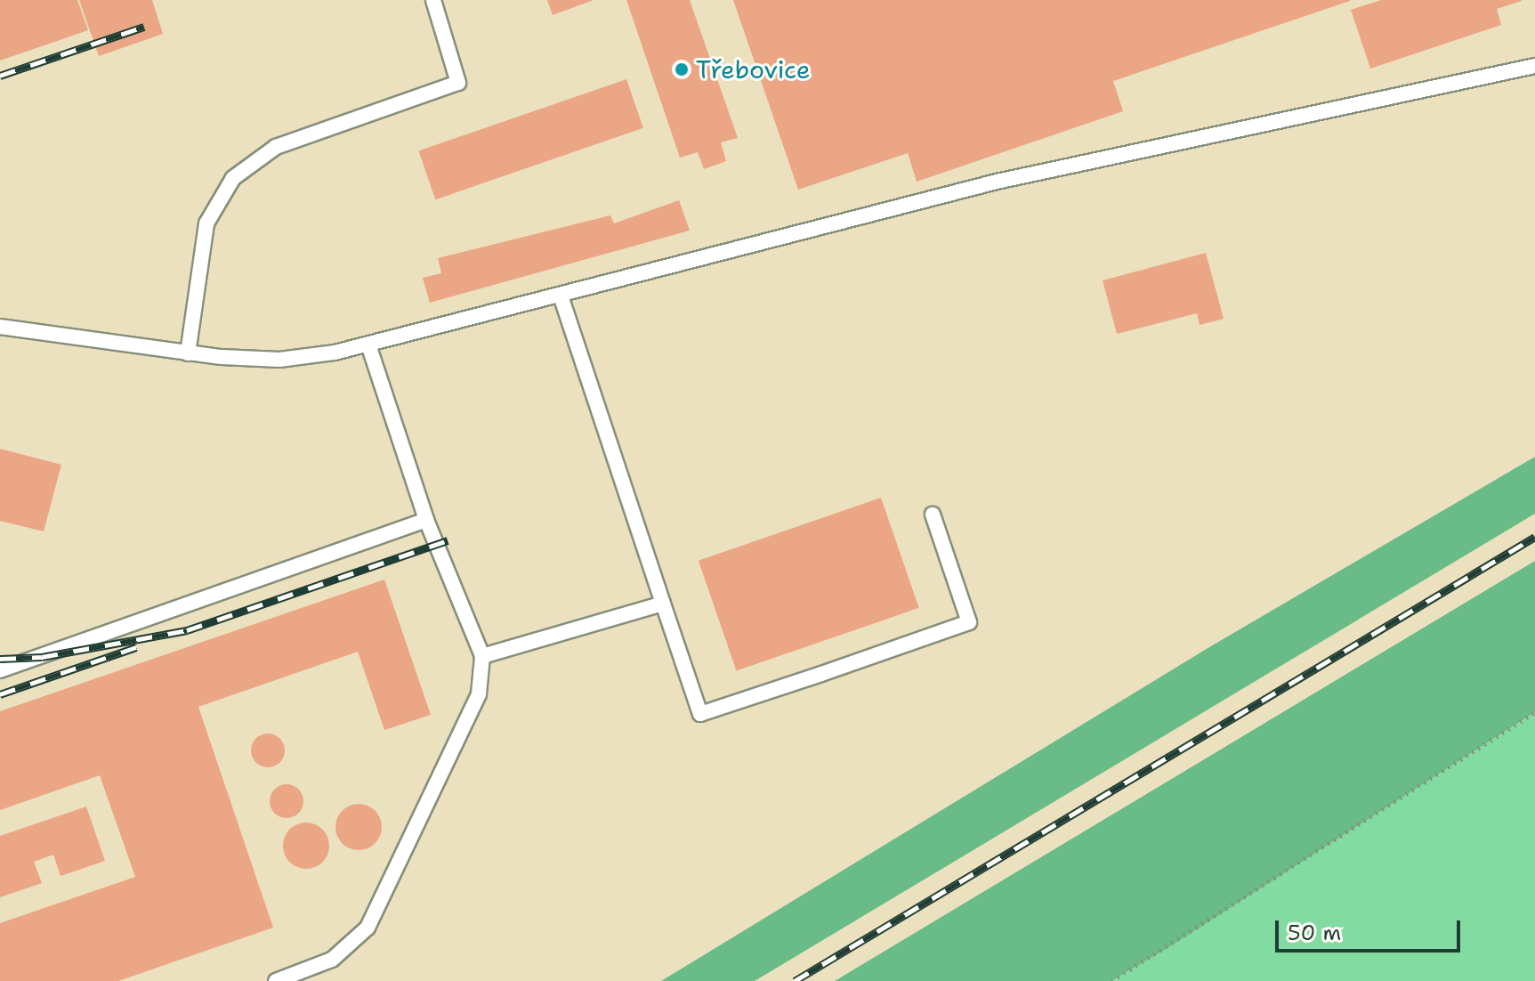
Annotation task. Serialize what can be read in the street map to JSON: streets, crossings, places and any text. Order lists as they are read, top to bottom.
{
  "places": ["Třebovice"],
  "scale_bar": "50 m"
}
